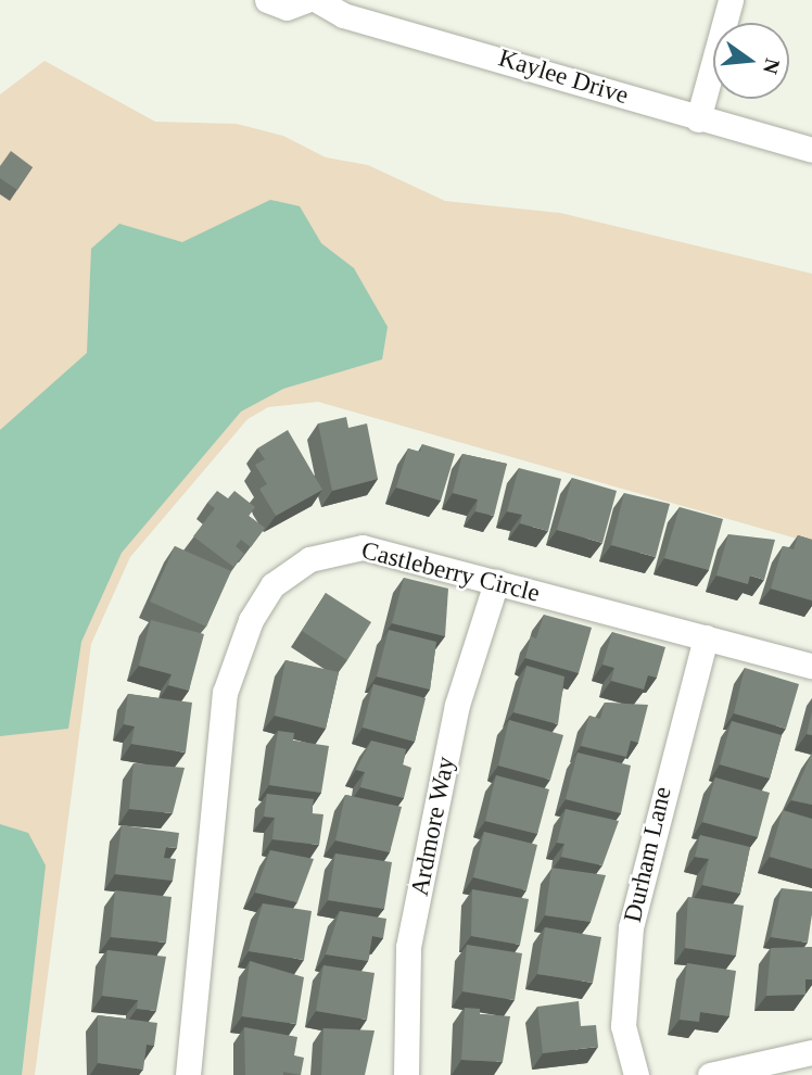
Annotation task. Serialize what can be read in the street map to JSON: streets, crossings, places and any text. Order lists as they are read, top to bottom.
{
  "streets": {
    "street": [
      "Kaylee Drive",
      "Castleberry Circle",
      "Ardmore Way",
      "Durham Lane"
    ]
  },
  "crossings": [
    ["Castleberry Circle", "Ardmore Way"],
    ["Castleberry Circle", "Durham Lane"]
  ],
  "north": "right"
}
